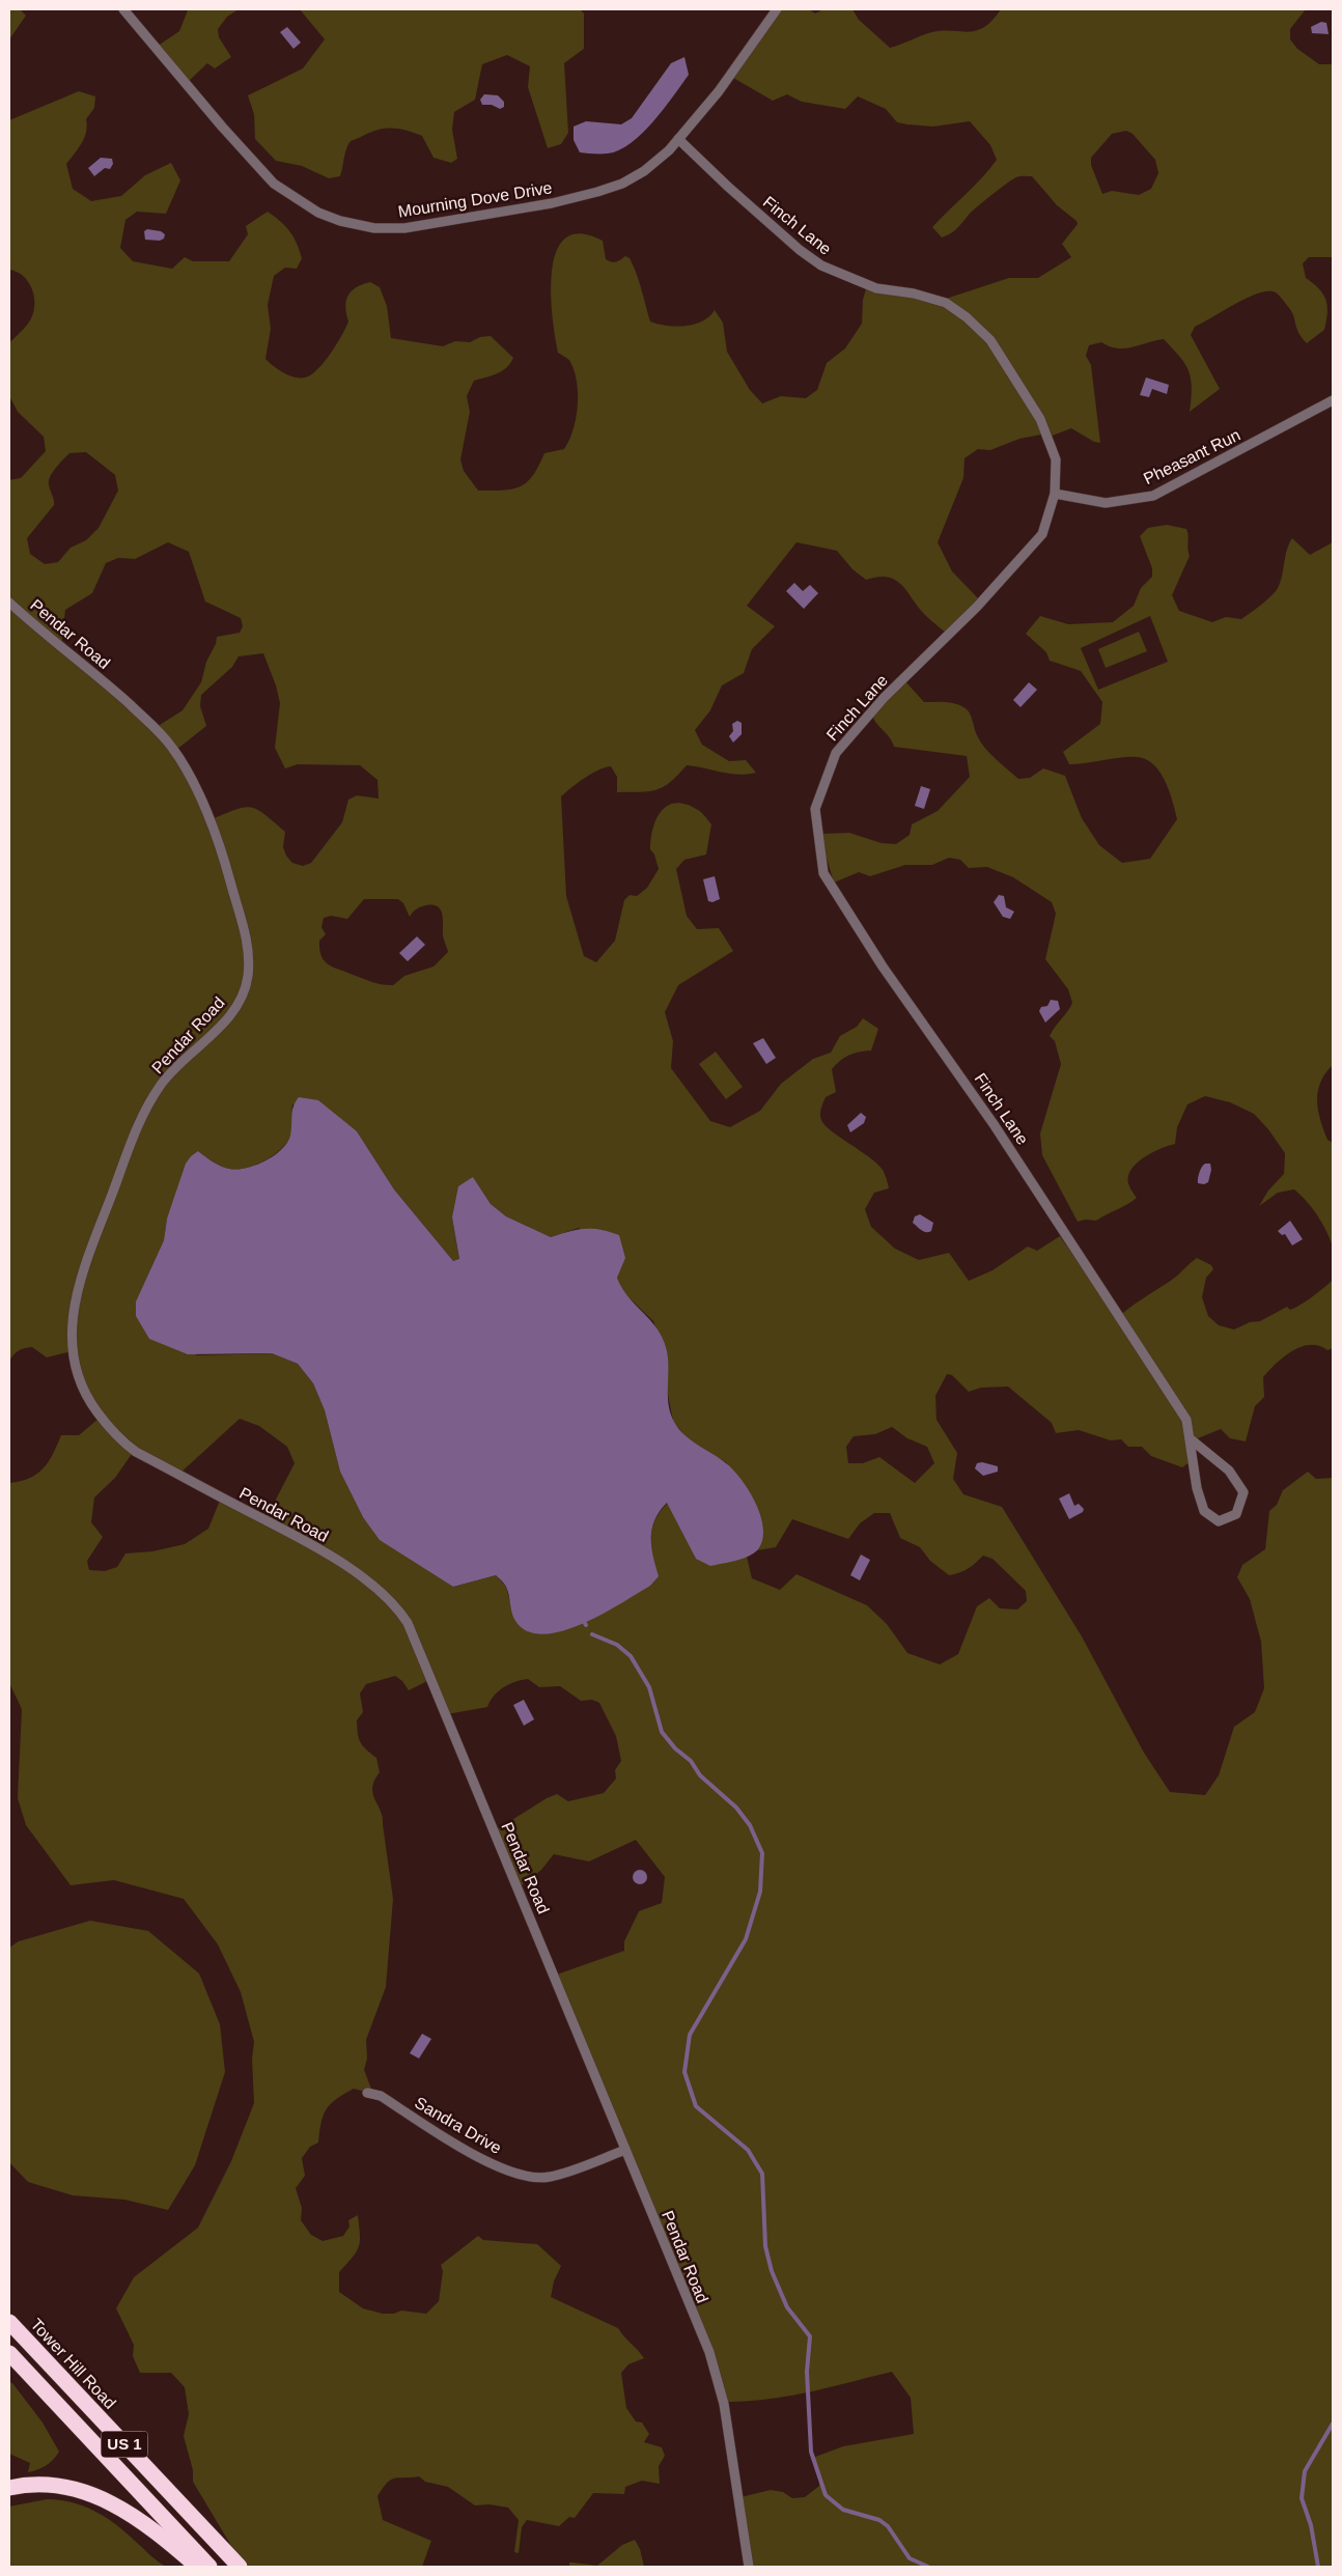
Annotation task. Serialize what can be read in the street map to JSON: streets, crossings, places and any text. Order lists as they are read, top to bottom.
{
  "streets": {
    "highway": ["Tower Hill Road", "US 1"],
    "street": [
      "Mourning Dove Drive",
      "Finch Lane",
      "Pheasant Run",
      "Pendar Road",
      "Sandra Drive"
    ]
  },
  "crossings": [
    ["Mourning Dove Drive", "Finch Lane"],
    ["Finch Lane", "Pheasant Run"],
    ["Pendar Road", "Sandra Drive"]
  ]
}
